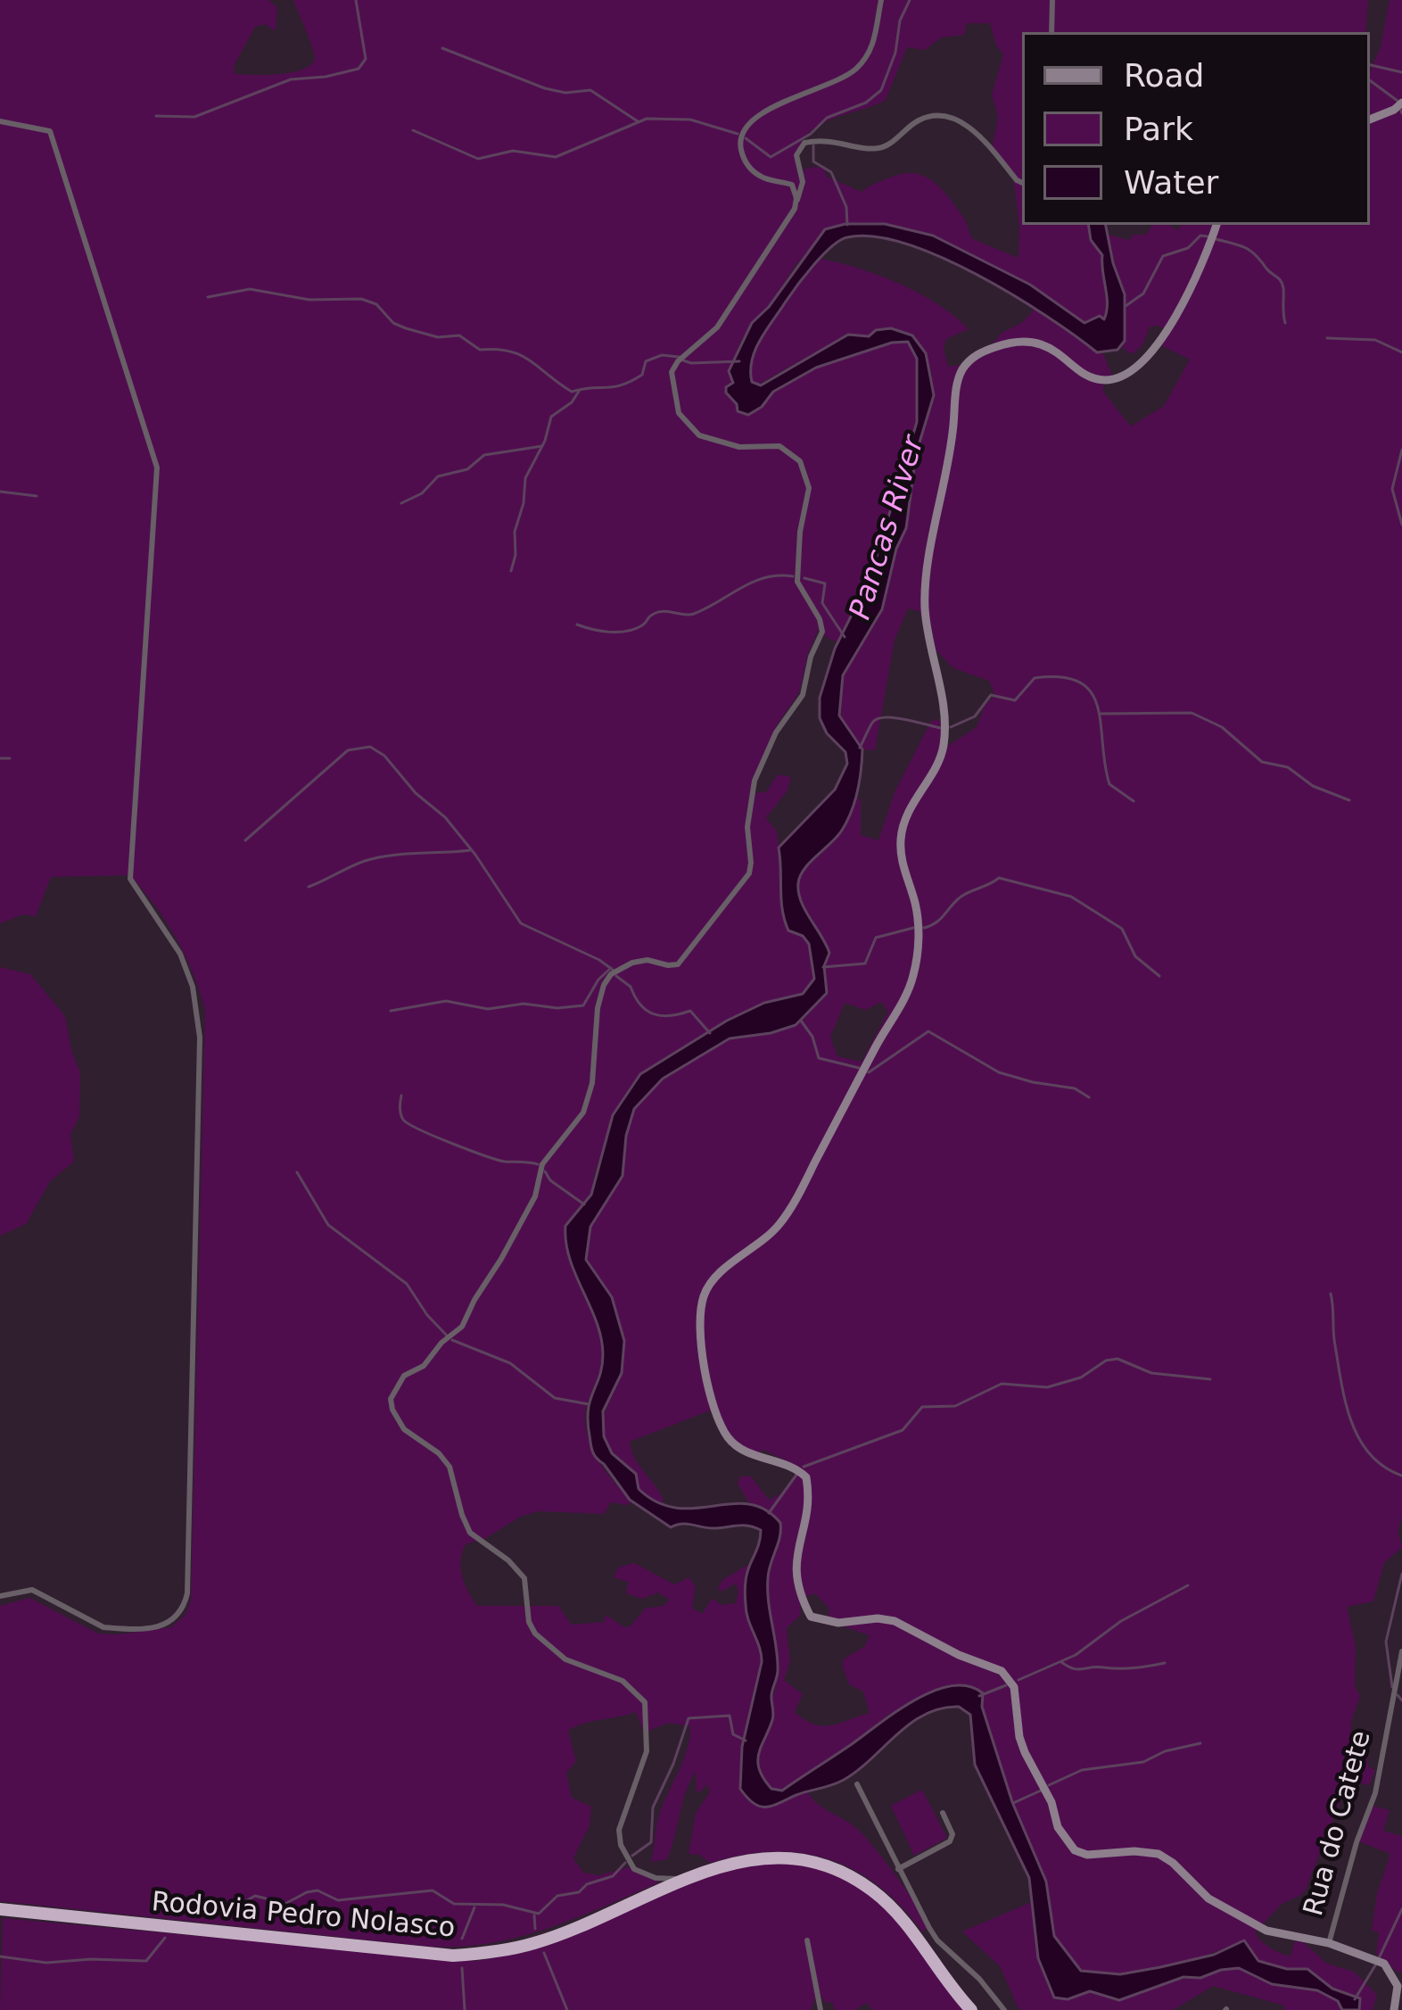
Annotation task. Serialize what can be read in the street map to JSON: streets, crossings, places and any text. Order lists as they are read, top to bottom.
{
  "streets": {
    "highway": ["Rodovia Pedro Nolasco"],
    "street": ["Rua do Catete"]
  },
  "water": ["Pancas River"],
  "legend": ["Road", "Park", "Water"]
}
